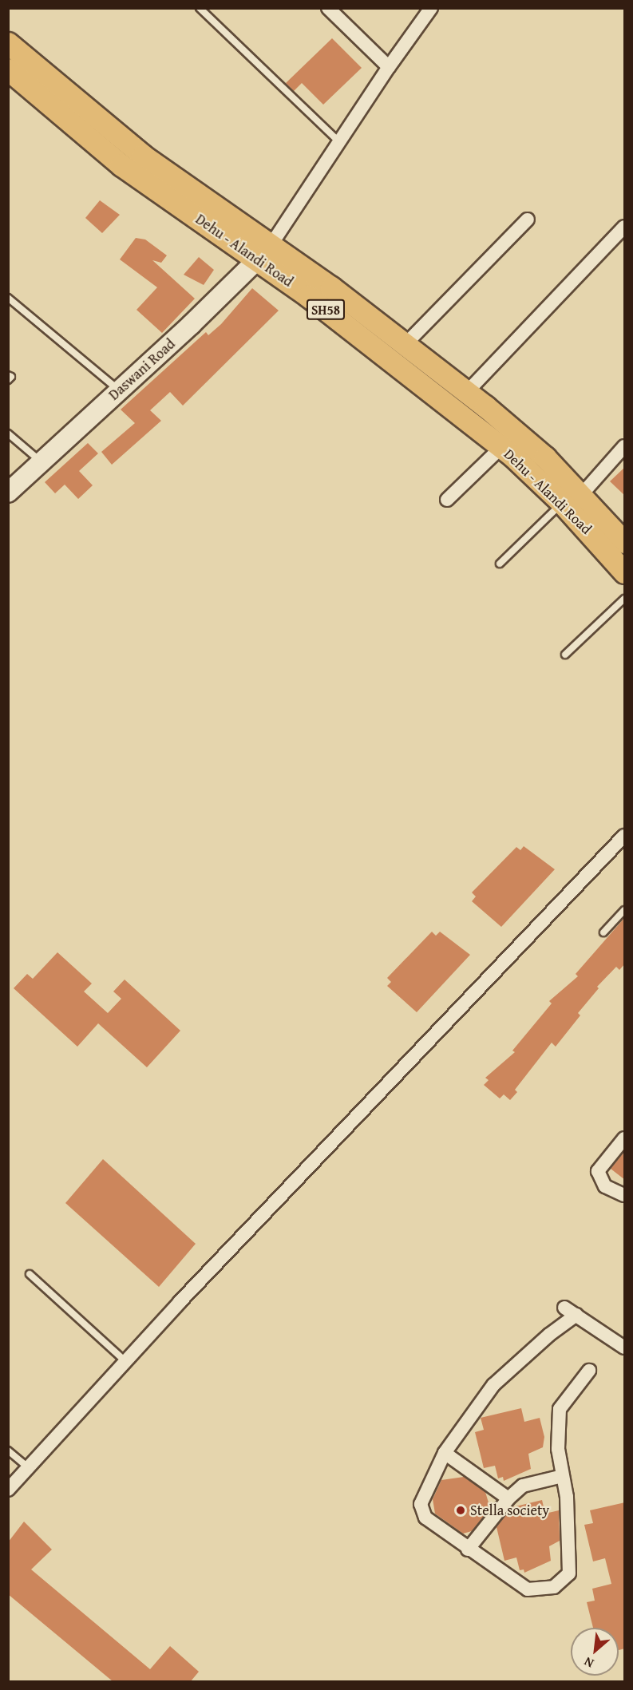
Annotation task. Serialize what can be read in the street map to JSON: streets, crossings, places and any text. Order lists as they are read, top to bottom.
{
  "streets": {
    "main road": ["Dehu - Alandi Road", "SH58"],
    "street": ["Daswani Road"]
  },
  "crossings": [
    ["Dehu - Alandi Road", "Daswani Road"]
  ],
  "places": ["Stella society"],
  "north": "bottom left"
}
